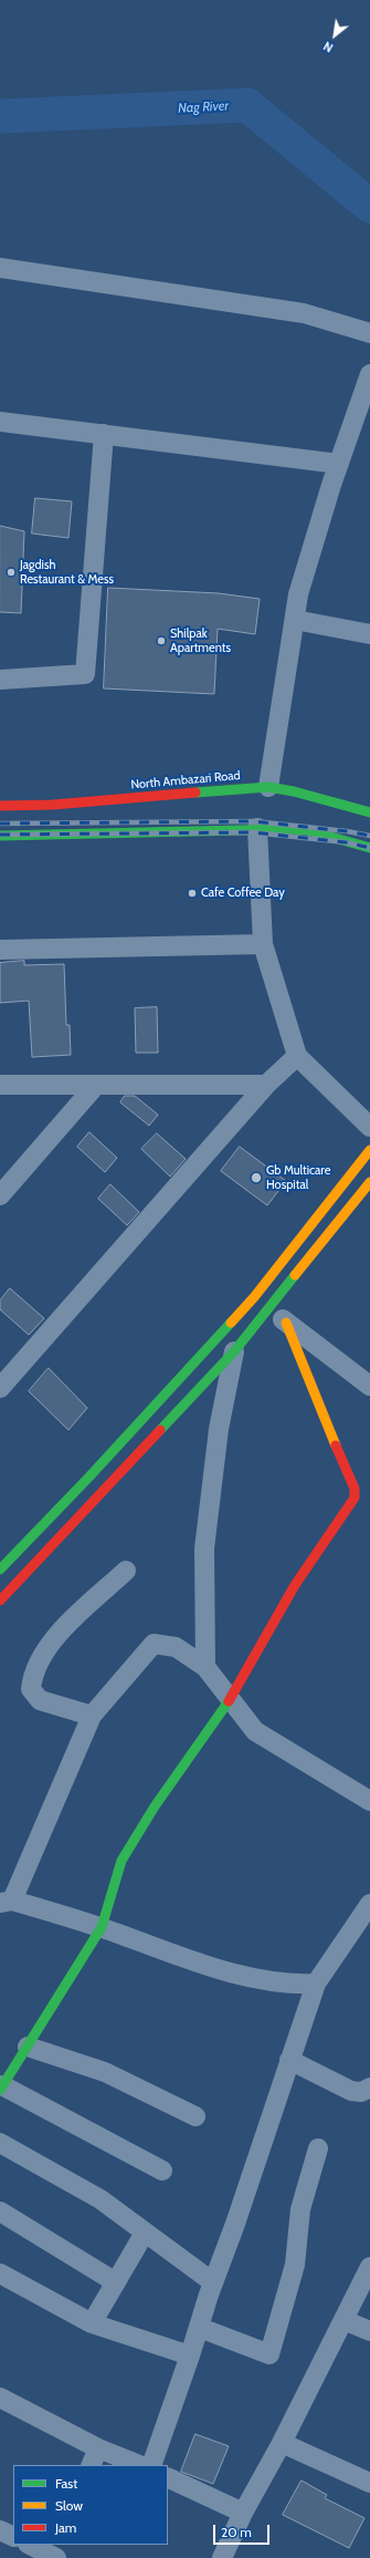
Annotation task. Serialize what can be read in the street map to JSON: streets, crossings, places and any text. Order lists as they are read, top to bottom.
{
  "streets": {
    "street": ["North Ambazari Road"]
  },
  "water": ["Nag River"],
  "places": [
    "Jagdish Restaurant & Mess",
    "Shilpak Apartments",
    "Cafe Coffee Day",
    "Gb Multicare Hospital"
  ],
  "legend": ["Fast", "Slow", "Jam"],
  "scale_bar": "20 m",
  "north": "bottom left"
}
